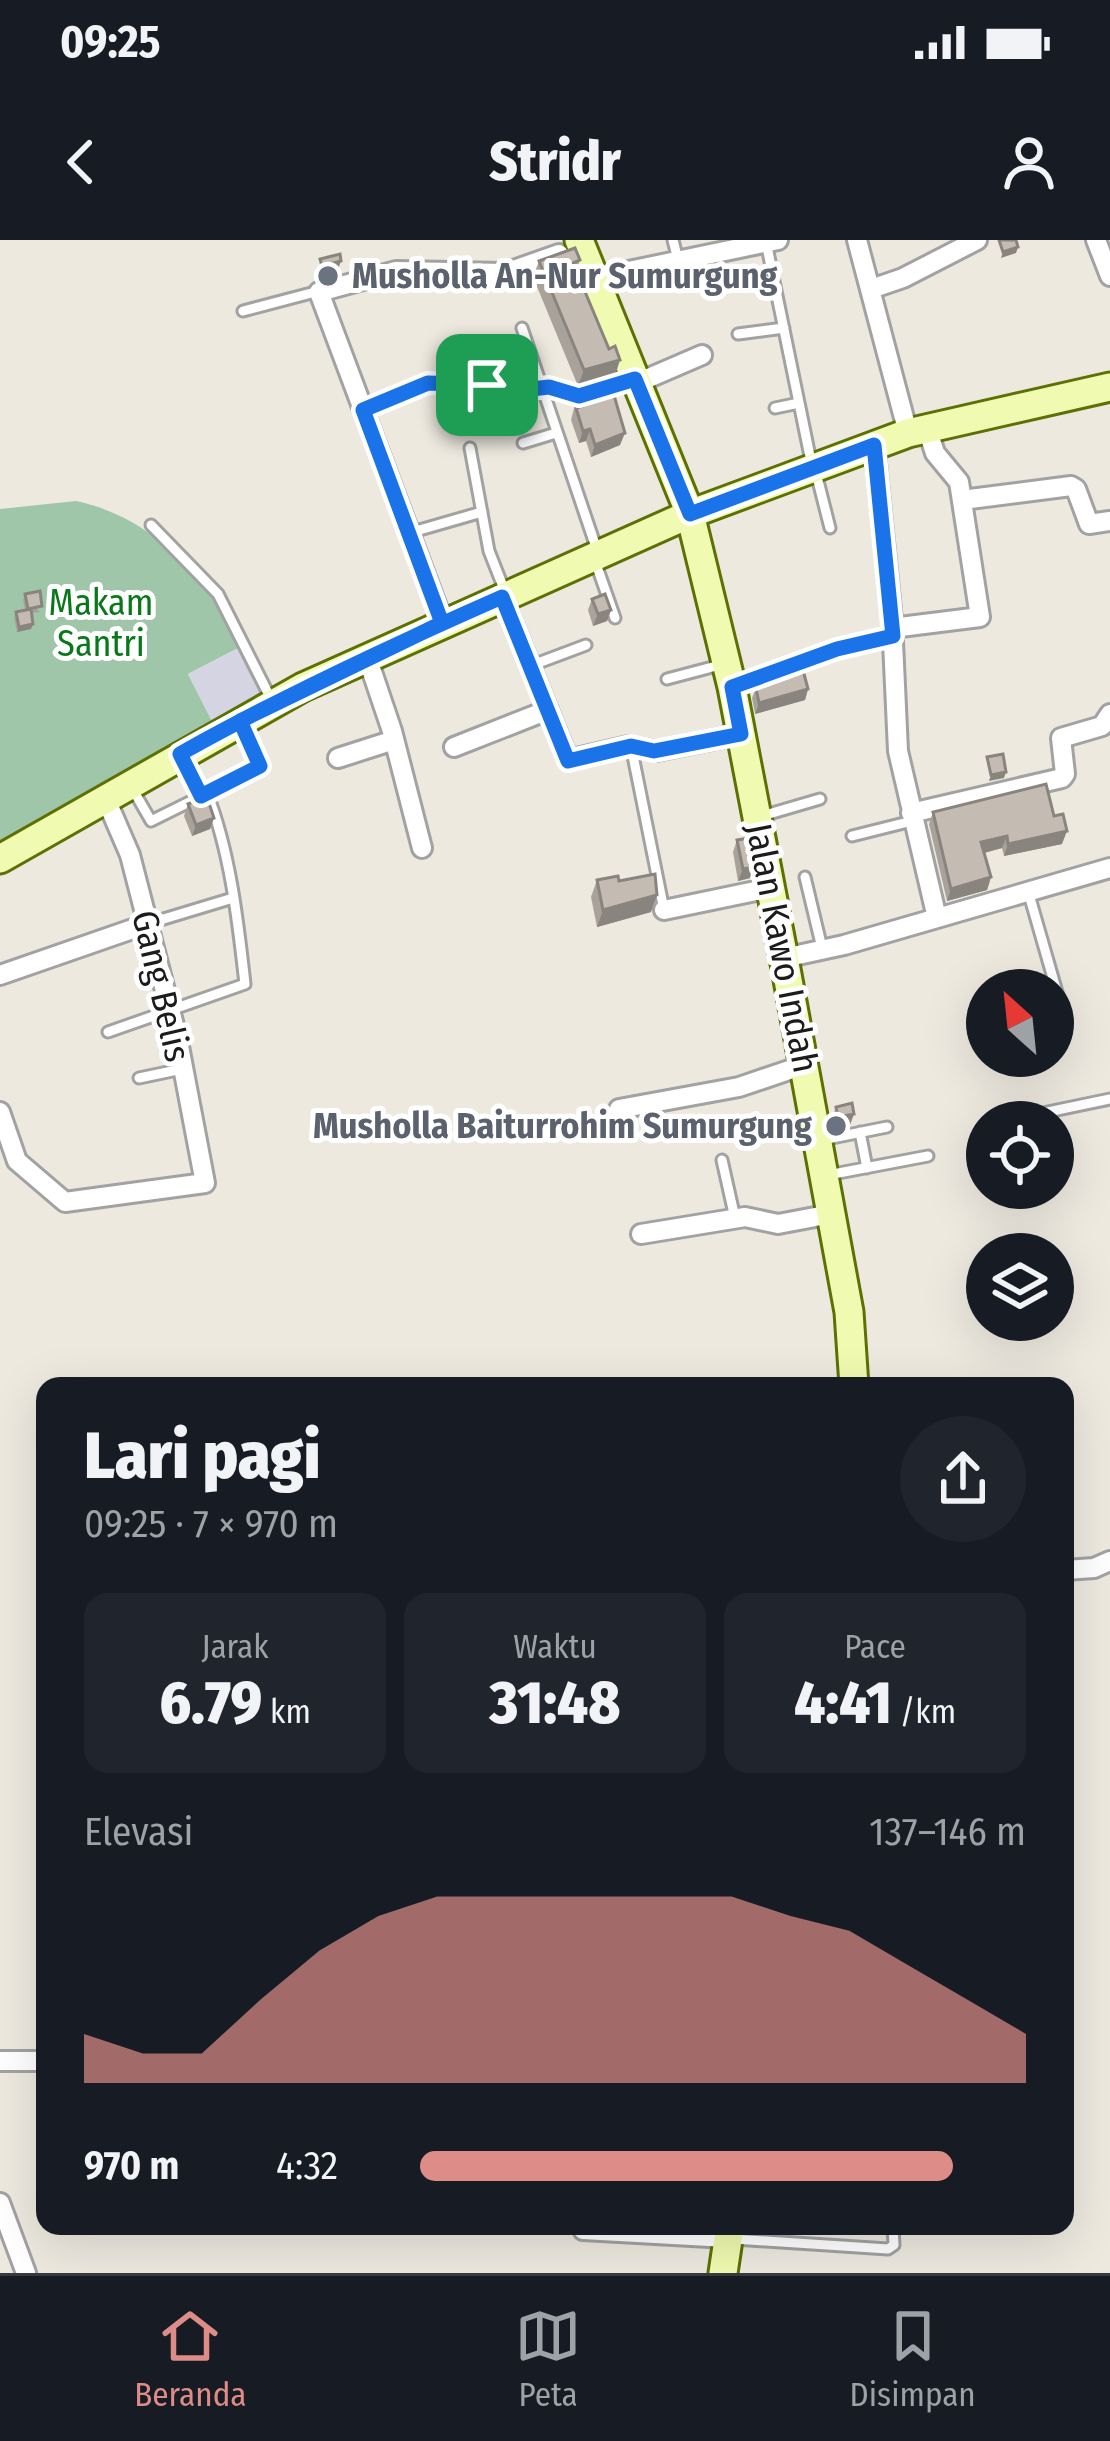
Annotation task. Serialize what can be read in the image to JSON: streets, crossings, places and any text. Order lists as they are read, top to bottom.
{
  "streets": {
    "street": ["Jalan Kawo Indah", "Gang Belis"]
  },
  "parks": ["Makam Santri"],
  "places": ["Musholla An-Nur Sumurgung", "Musholla Baiturrohim Sumurgung"],
  "north": "top left",
  "page": {
    "status": "09:25",
    "header": "Stridr",
    "heading": ["Lari pagi", "09:25 · 7 × 970 m"],
    "stats": [
      ["Jarak", "6.79 km"],
      ["Waktu", "31:48"],
      ["Pace", "4:41 /km"]
    ],
    "chart": ["Elevasi", "137–146 m"],
    "list": [
      {
        "name": "970 m",
        "note": "4:32"
      }
    ],
    "tabs": ["Beranda", "Peta", "Disimpan"]
  }
}
